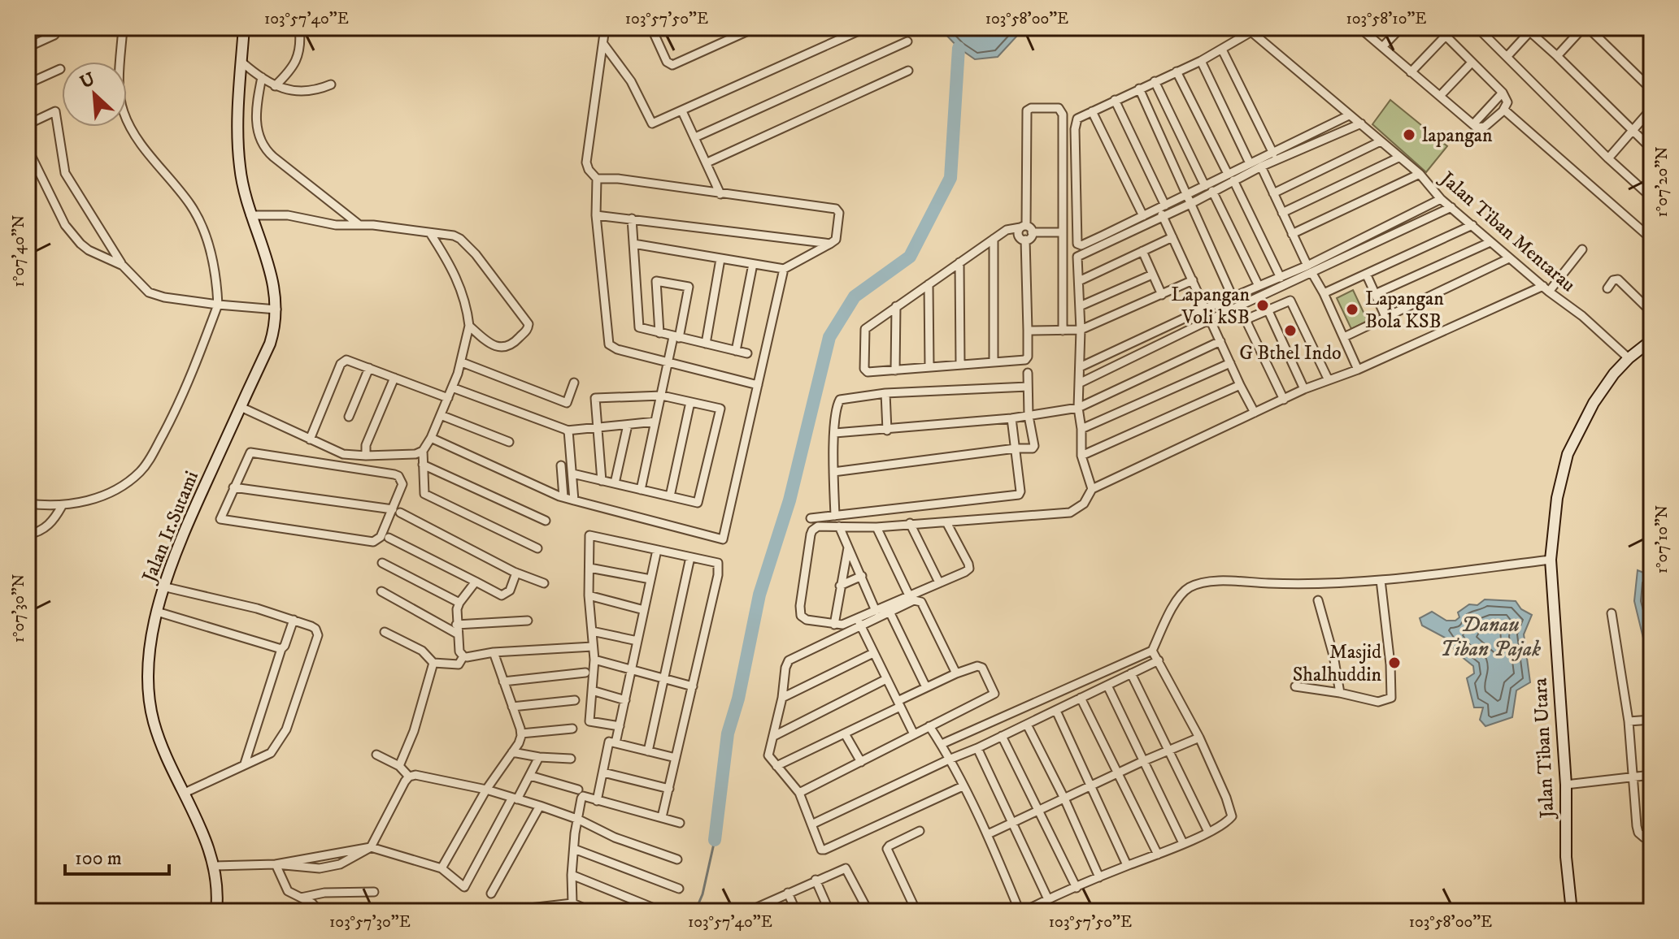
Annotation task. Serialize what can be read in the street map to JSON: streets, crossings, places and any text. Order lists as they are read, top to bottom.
{
  "streets": {
    "street": ["Jalan Tiban Mentarau", "Jalan Ir.Sutami", "Jalan Tiban Utara"]
  },
  "crossings": [
    ["Jalan Tiban Mentarau", "Jalan Tiban Utara"]
  ],
  "water": ["Danau Tiban Pajak"],
  "places": [
    "lapangan",
    "Lapangan Voli kSB",
    "Lapangan Bola KSB",
    "G Bthel Indo",
    "Masjid Shalhuddin"
  ],
  "scale_bar": "100 m",
  "north": "top left",
  "coordinates": [
    "103°57'40\"E",
    "103°57'50\"E",
    "103°58'00\"E",
    "103°58'10\"E",
    "1°07'20\"N",
    "1°07'40\"N",
    "1°07'10\"N",
    "1°07'30\"N",
    "103°57'30\"E"
  ]
}
